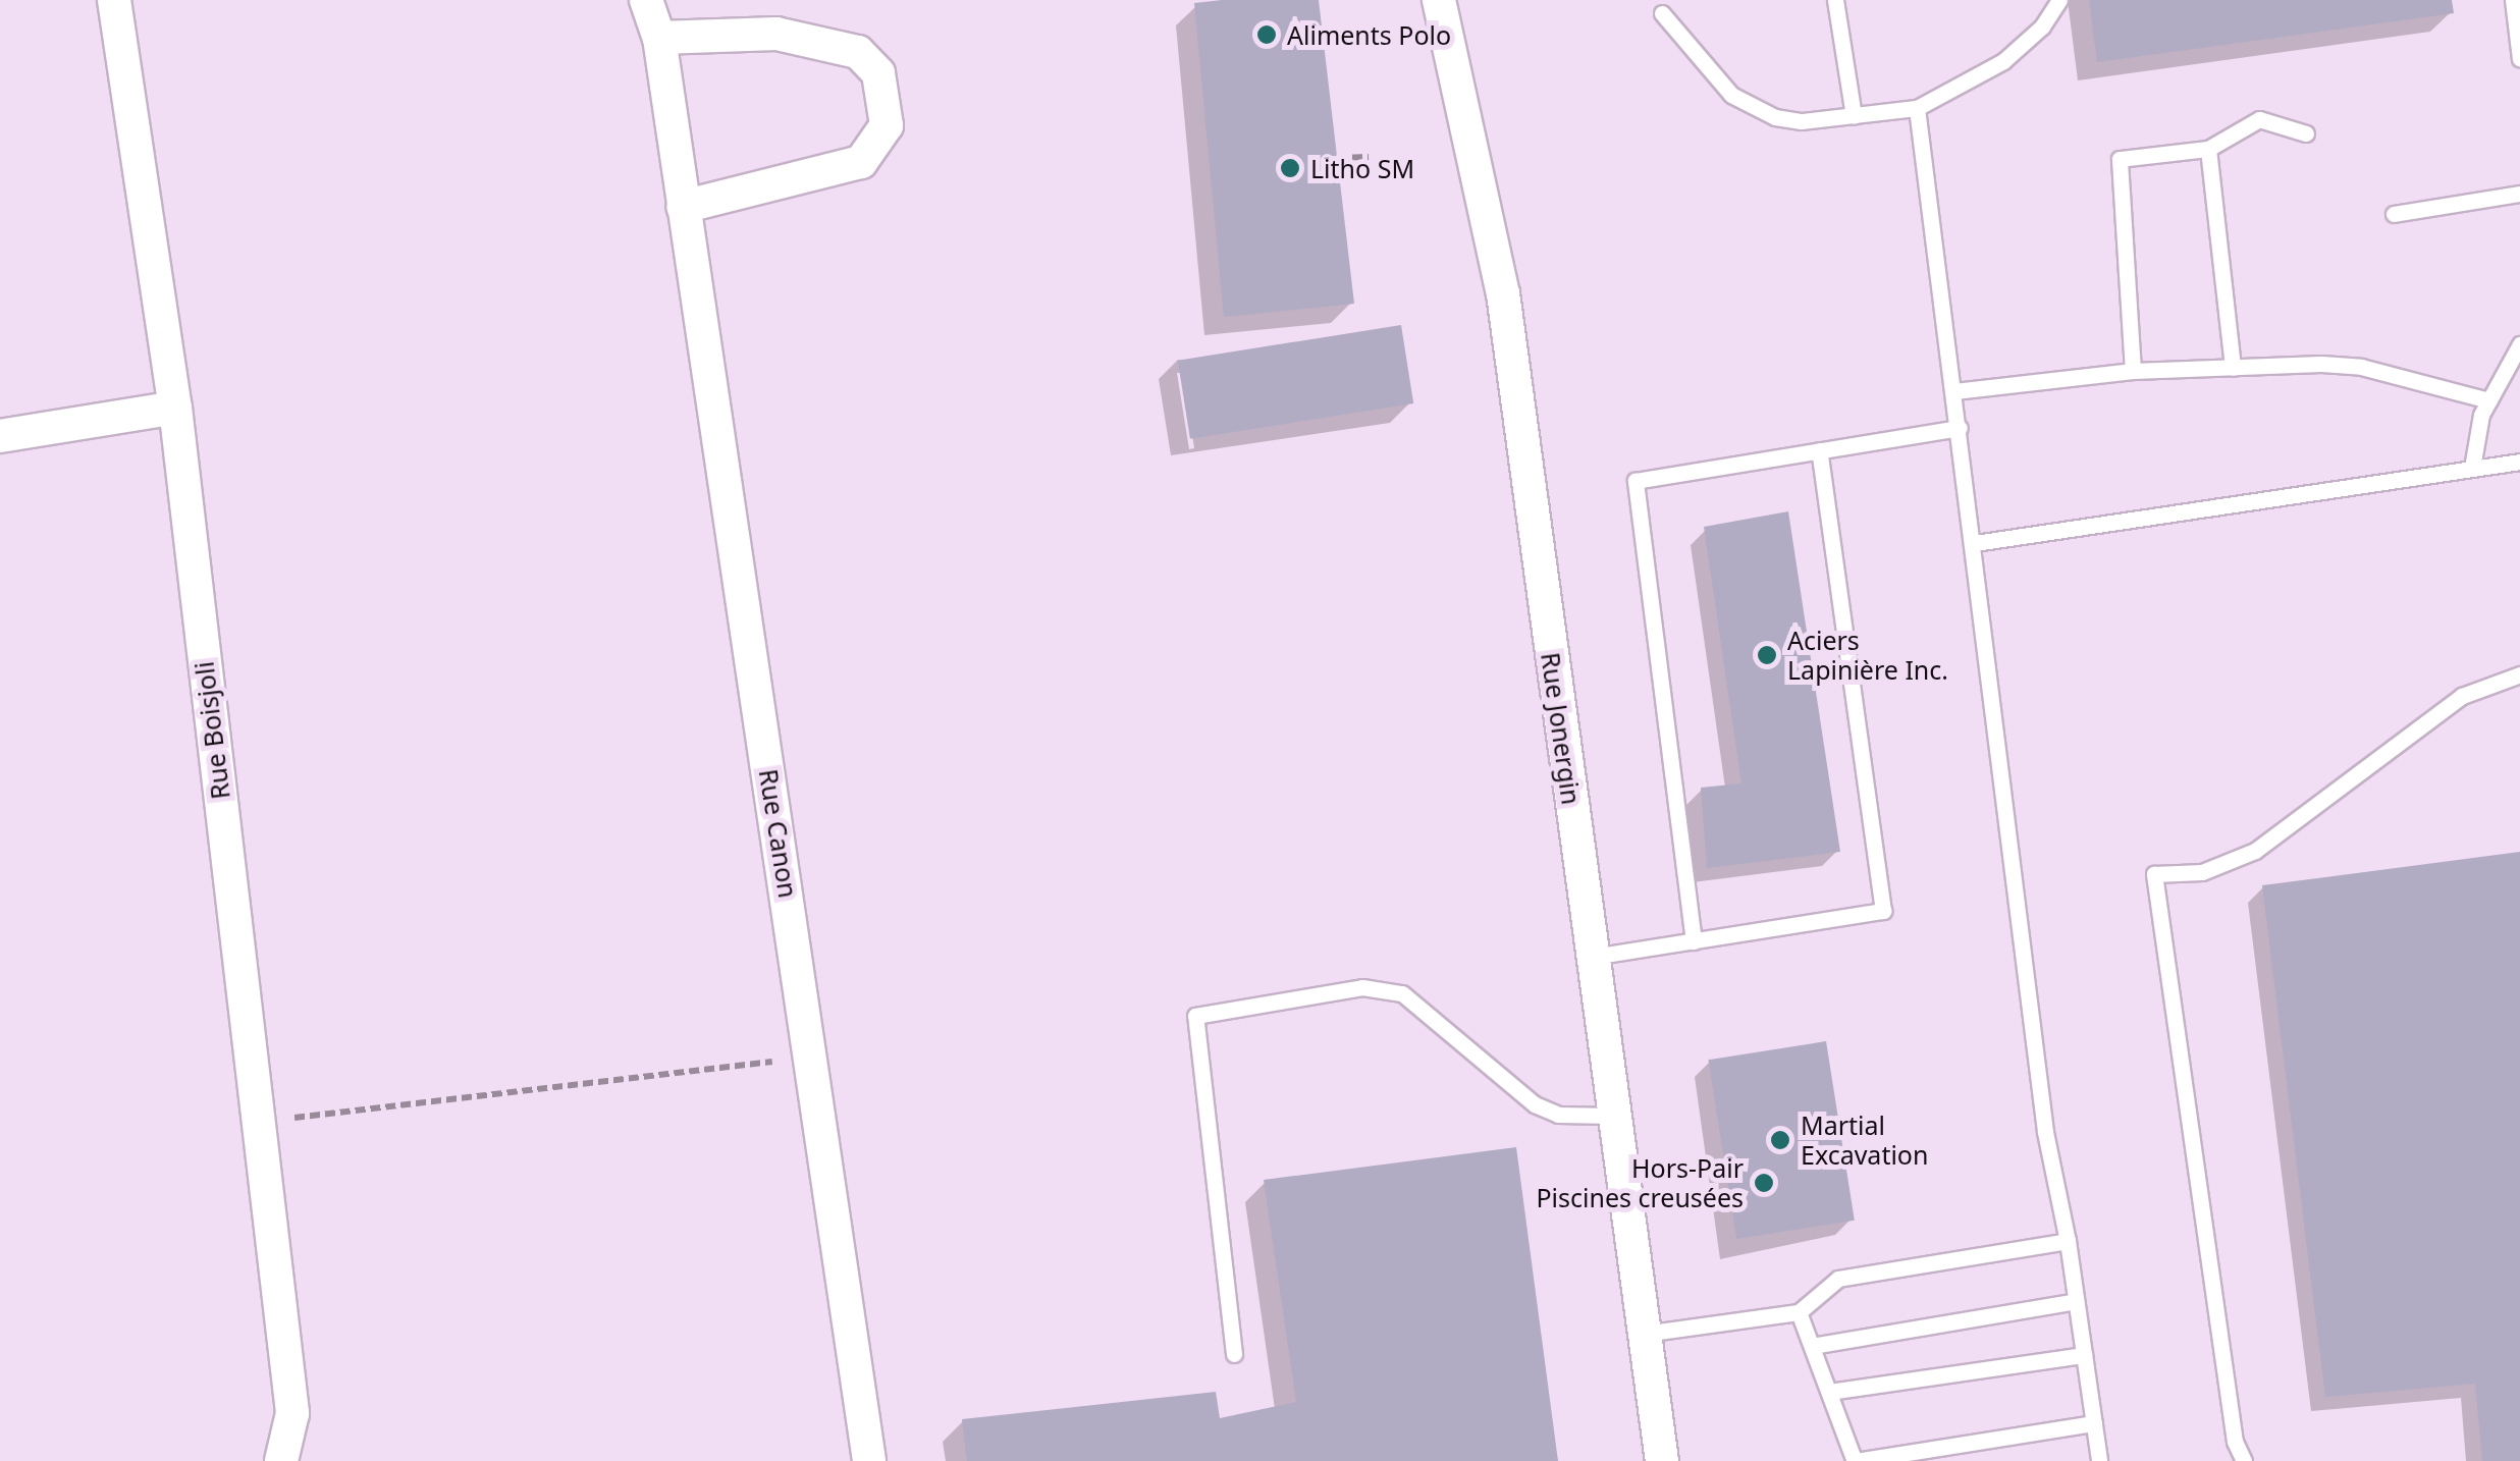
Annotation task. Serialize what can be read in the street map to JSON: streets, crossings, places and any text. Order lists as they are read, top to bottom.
{
  "streets": {
    "street": ["Rue Jonergin", "Rue Boisjoli", "Rue Canon"]
  },
  "places": [
    "Aliments Polo",
    "Litho SM",
    "Aciers Lapinière Inc.",
    "Martial Excavation",
    "Hors-Pair Piscines creusées"
  ]
}
